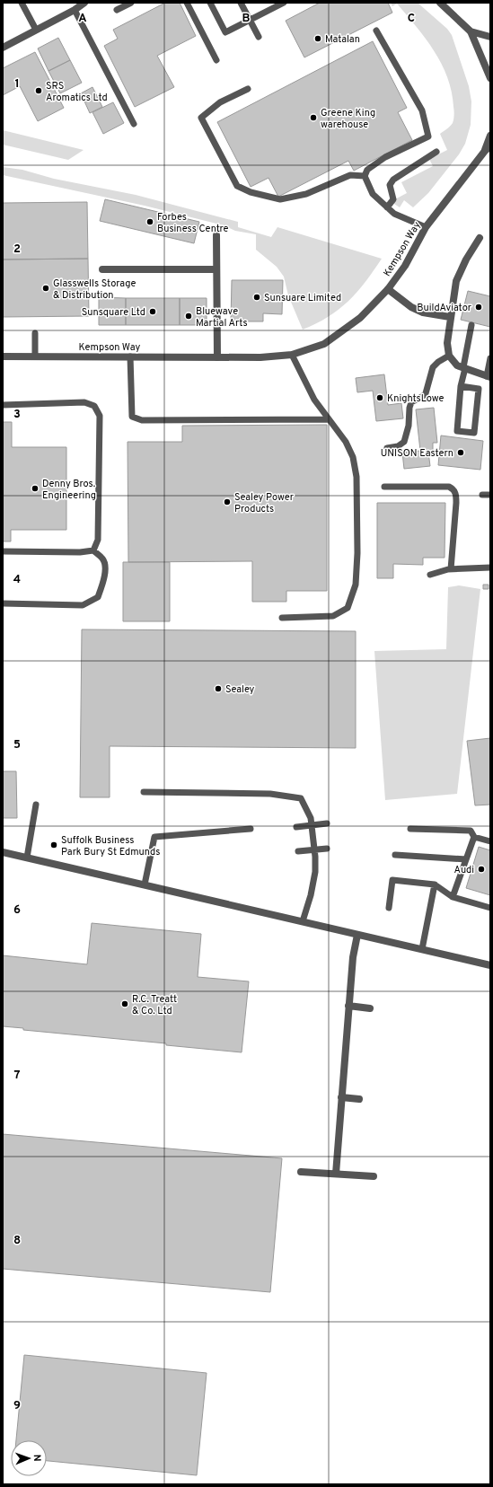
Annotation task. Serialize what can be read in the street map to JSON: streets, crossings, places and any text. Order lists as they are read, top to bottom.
{
  "streets": {
    "street": ["Kempson Way"]
  },
  "places": [
    "Matalan",
    "SRS Aromatics Ltd",
    "Greene King warehouse",
    "Forbes Business Centre",
    "Glasswells Storage & Distribution",
    "Sunsuare Limited",
    "BuildAviator",
    "Sunsquare Ltd",
    "Bluewave Martial Arts",
    "KnightsLowe",
    "UNISON Eastern",
    "Denny Bros. Engineering",
    "Sealey Power Products",
    "Sealey",
    "Suffolk Business Park Bury St Edmunds",
    "Audi",
    "R.C. Treatt & Co. Ltd"
  ],
  "north": "right",
  "grid": {
    "columns": ["A", "B", "C"],
    "rows": [
      "1",
      "2",
      "3",
      "4",
      "5",
      "6",
      "7",
      "8",
      "9"
    ]
  }
}
